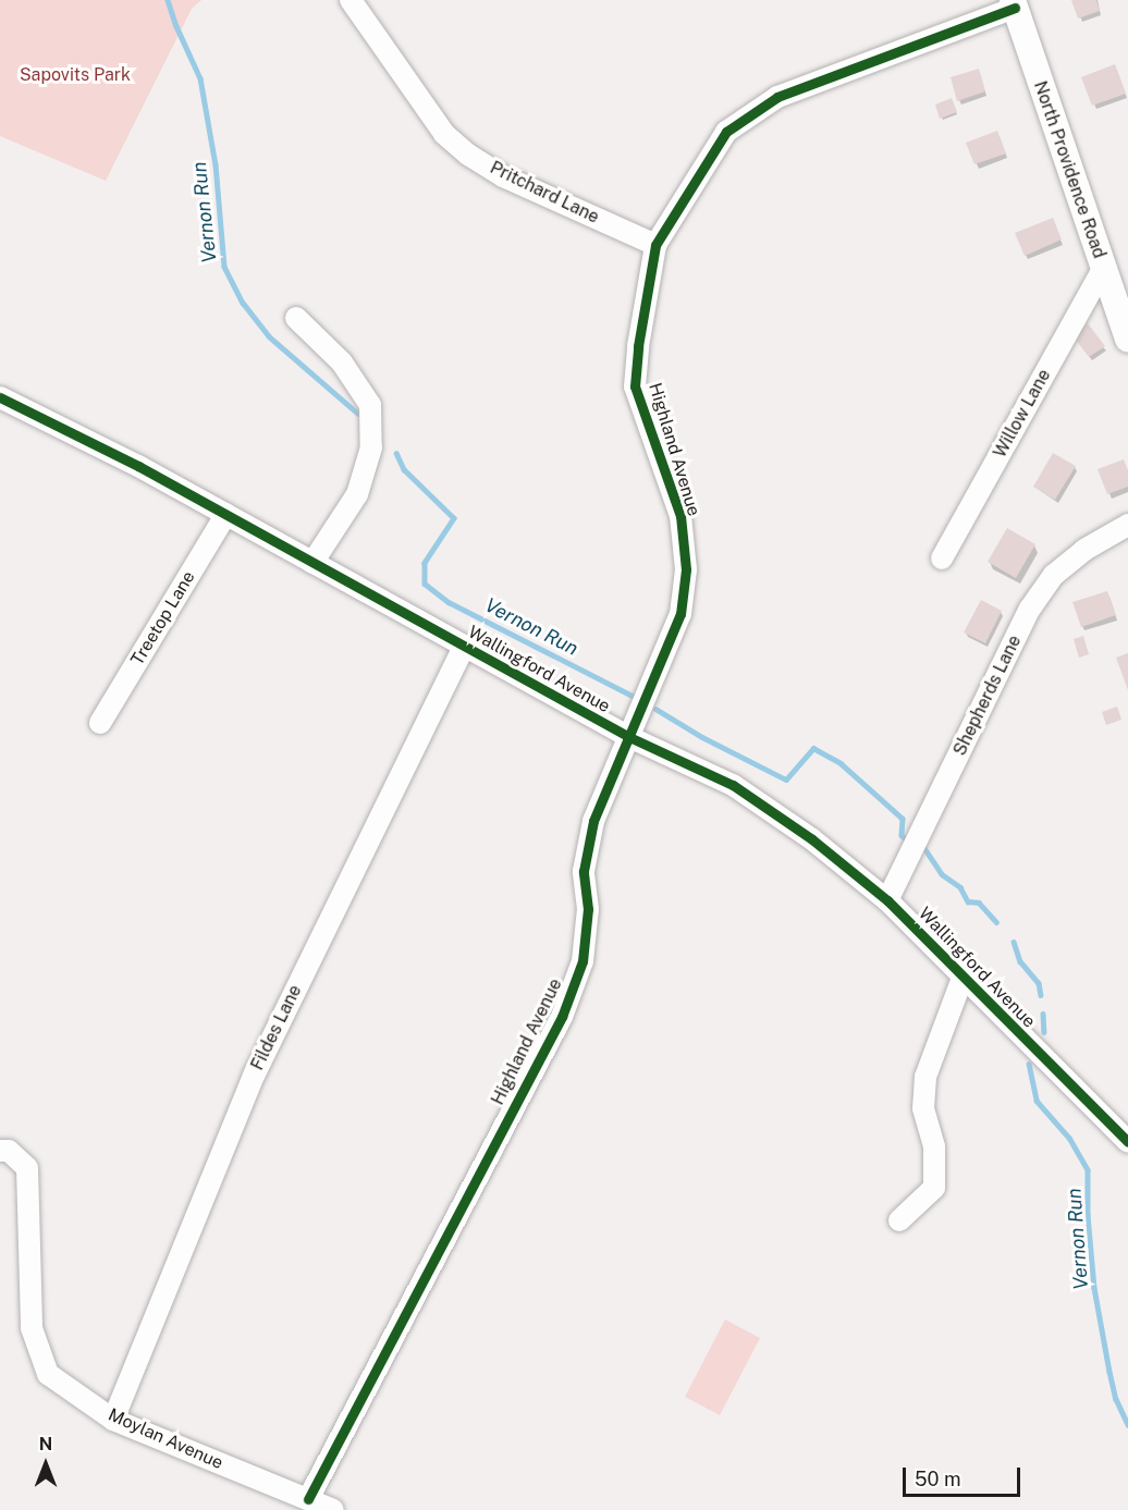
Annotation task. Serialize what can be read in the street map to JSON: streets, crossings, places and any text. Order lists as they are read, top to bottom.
{
  "streets": {
    "main road": ["North Providence Road"],
    "street": [
      "Pritchard Lane",
      "Willow Lane",
      "Highland Avenue",
      "Treetop Lane",
      "Wallingford Avenue",
      "Shepherds Lane",
      "Fildes Lane",
      "Moylan Avenue"
    ]
  },
  "crossings": [
    ["North Providence Road", "Willow Lane"],
    ["North Providence Road", "Highland Avenue"],
    ["Pritchard Lane", "Highland Avenue"],
    ["Highland Avenue", "Wallingford Avenue"],
    ["Highland Avenue", "Moylan Avenue"],
    ["Treetop Lane", "Wallingford Avenue"],
    ["Wallingford Avenue", "Shepherds Lane"],
    ["Wallingford Avenue", "Fildes Lane"],
    ["Fildes Lane", "Moylan Avenue"]
  ],
  "water": ["Vernon Run"],
  "parks": ["Sapovits Park"],
  "scale_bar": "50 m",
  "north": "top"
}
